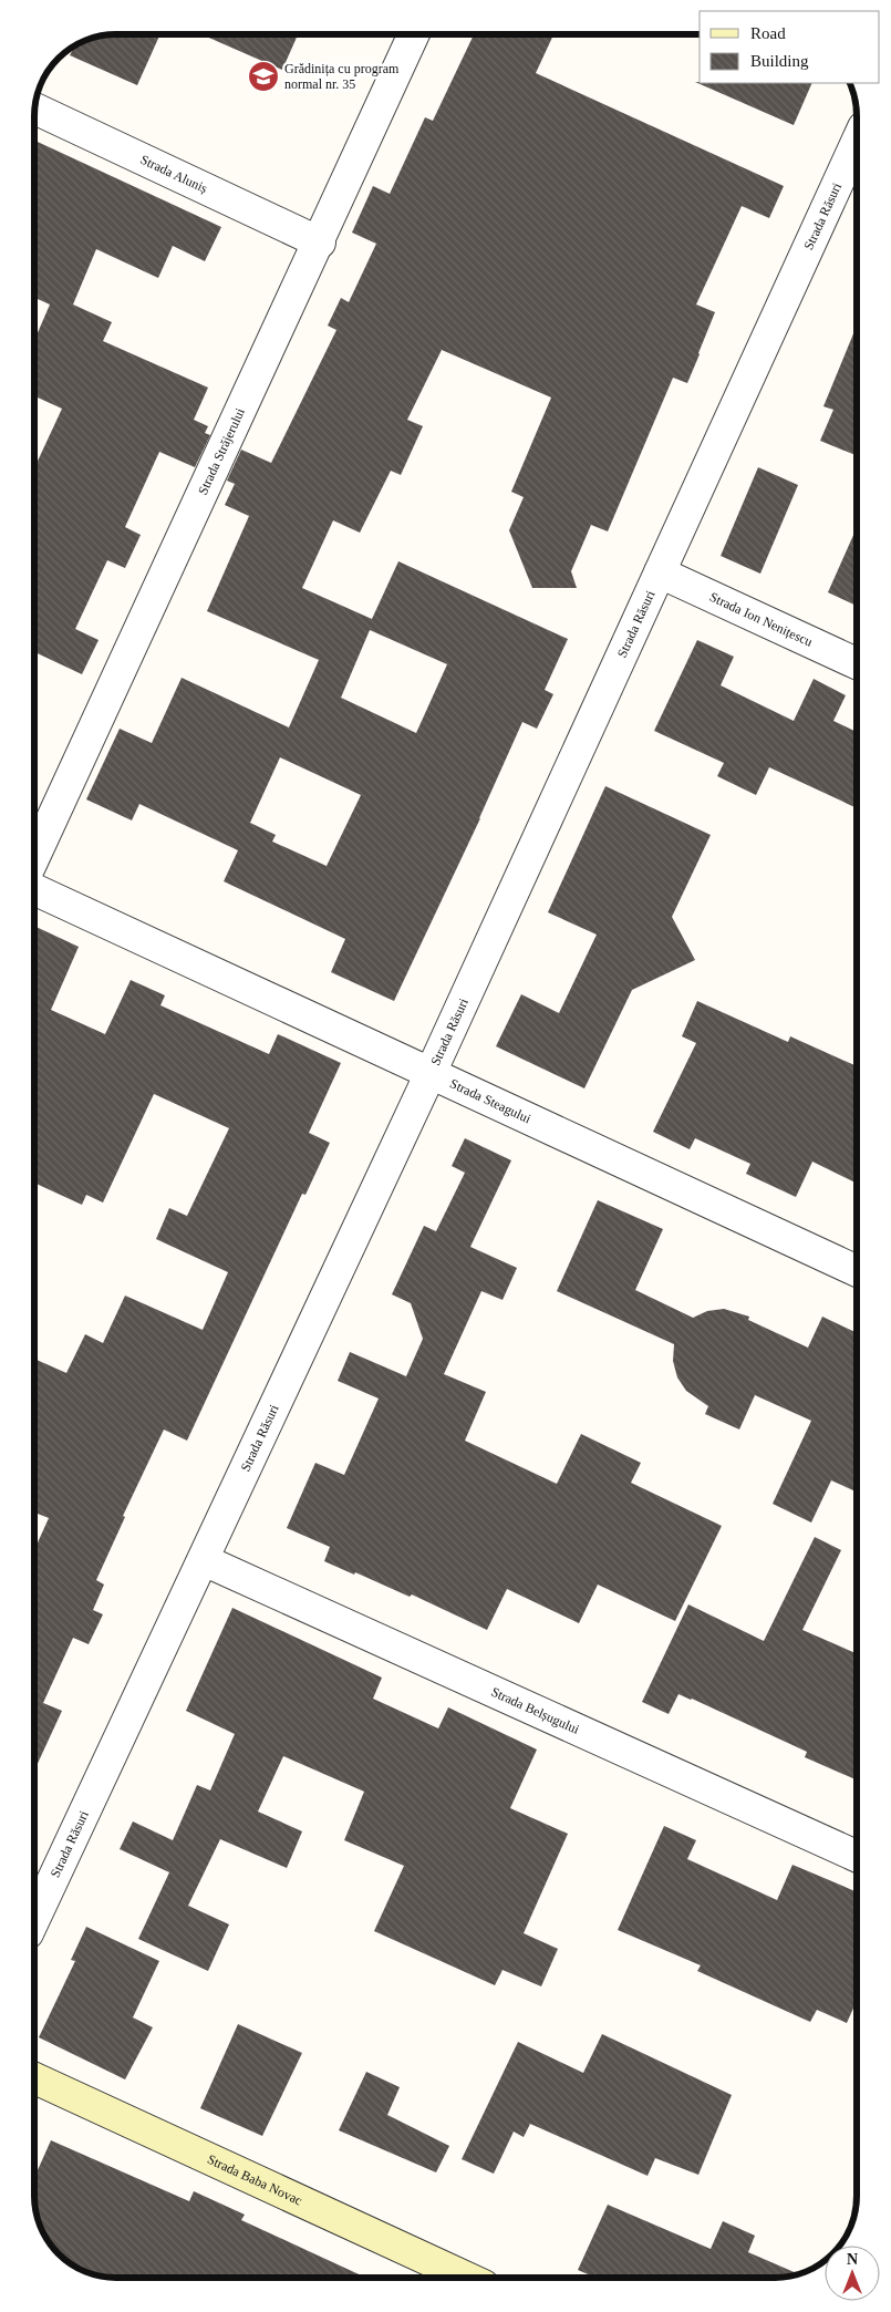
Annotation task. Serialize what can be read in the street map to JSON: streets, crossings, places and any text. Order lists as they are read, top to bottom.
{
  "streets": {
    "main road": ["Strada Baba Novac"],
    "street": [
      "Strada Aluniș",
      "Strada Răsuri",
      "Strada Străjerului",
      "Strada Ion Nenițescu",
      "Strada Steagului",
      "Strada Belșugului"
    ]
  },
  "crossings": [
    ["Strada Aluniș", "Strada Străjerului"],
    ["Strada Răsuri", "Strada Ion Nenițescu"],
    ["Strada Răsuri", "Strada Steagului"],
    ["Strada Răsuri", "Strada Belșugului"]
  ],
  "places": {
    "school or university": ["Grădinița cu program normal nr. 35"]
  },
  "legend": ["Road", "Building"],
  "north": "top"
}
